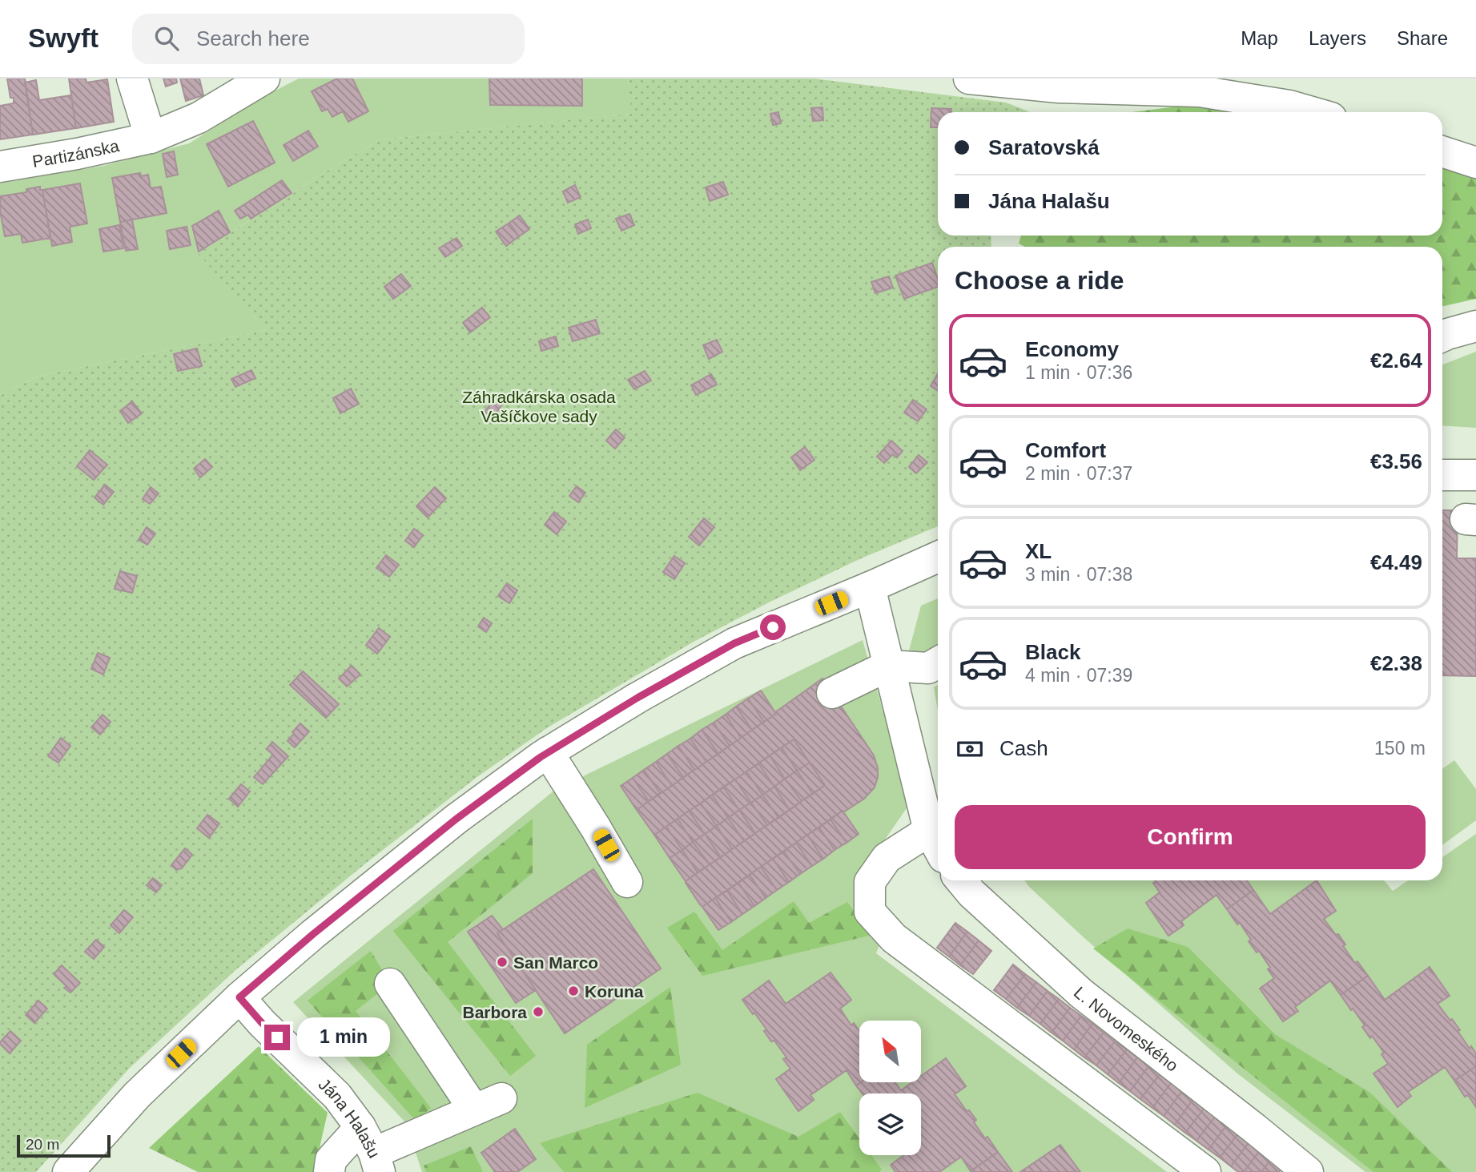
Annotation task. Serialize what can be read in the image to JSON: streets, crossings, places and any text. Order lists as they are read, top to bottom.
{
  "streets": {
    "street": ["Partizánska", "L. Novomeského", "Jána Halašu"]
  },
  "parks": ["Záhradkárska osada Vašíčkove sady"],
  "places": ["San Marco", "Koruna", "Barbora"],
  "scale_bar": "20 m",
  "north": "top left",
  "page": {
    "header": "Swyft",
    "search": "Search here",
    "nav": ["Map", "Layers", "Share"],
    "banner": ["Saratovská", "Jána Halašu"],
    "heading": "Choose a ride",
    "list": [
      {
        "name": "Economy",
        "note": "1 min · 07:36",
        "value": "€2.64"
      },
      {
        "name": "Comfort",
        "note": "2 min · 07:37",
        "value": "€3.56"
      },
      {
        "name": "XL",
        "note": "3 min · 07:38",
        "value": "€4.49"
      },
      {
        "name": "Black",
        "note": "4 min · 07:39",
        "value": "€2.38"
      }
    ],
    "pay": ["Cash", "150 m"],
    "buttons": "Confirm",
    "bubble": "1 min",
    "scale": "20 m"
  }
}
